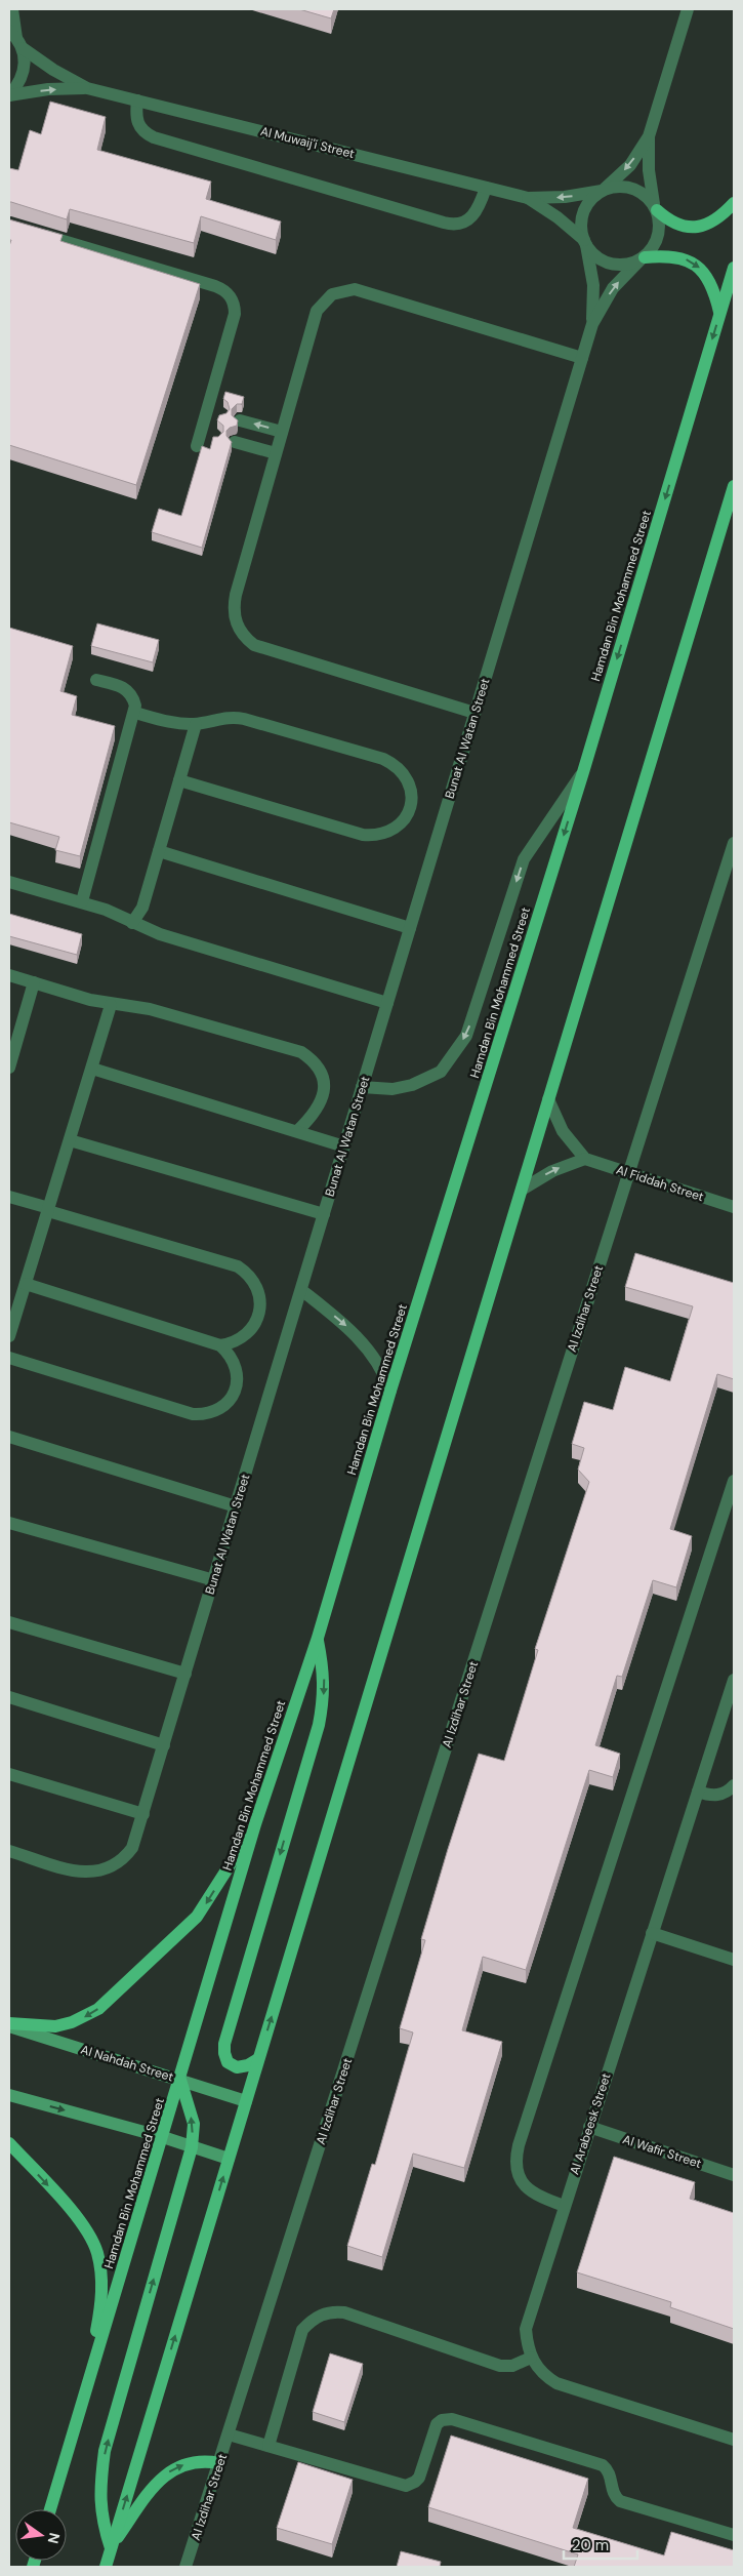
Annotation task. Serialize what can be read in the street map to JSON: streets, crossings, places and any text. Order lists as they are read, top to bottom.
{
  "streets": {
    "main road": ["Hamdan Bin Mohammed Street"],
    "street": [
      "Al Muwaij'i Street",
      "Bunat Al Watan Street",
      "Al Fiddah Street",
      "Al Izdihar Street",
      "Al Nahdah Street",
      "Al Arabeesk Street",
      "Al Wafir Street"
    ]
  },
  "crossings": [
    ["Al Muwaij'i Street", "Bunat Al Watan Street"],
    ["Hamdan Bin Mohammed Street", "Al Nahdah Street"],
    ["Al Fiddah Street", "Al Izdihar Street"],
    ["Al Arabeesk Street", "Al Wafir Street"]
  ],
  "scale_bar": "20 m",
  "north": "right"
}
